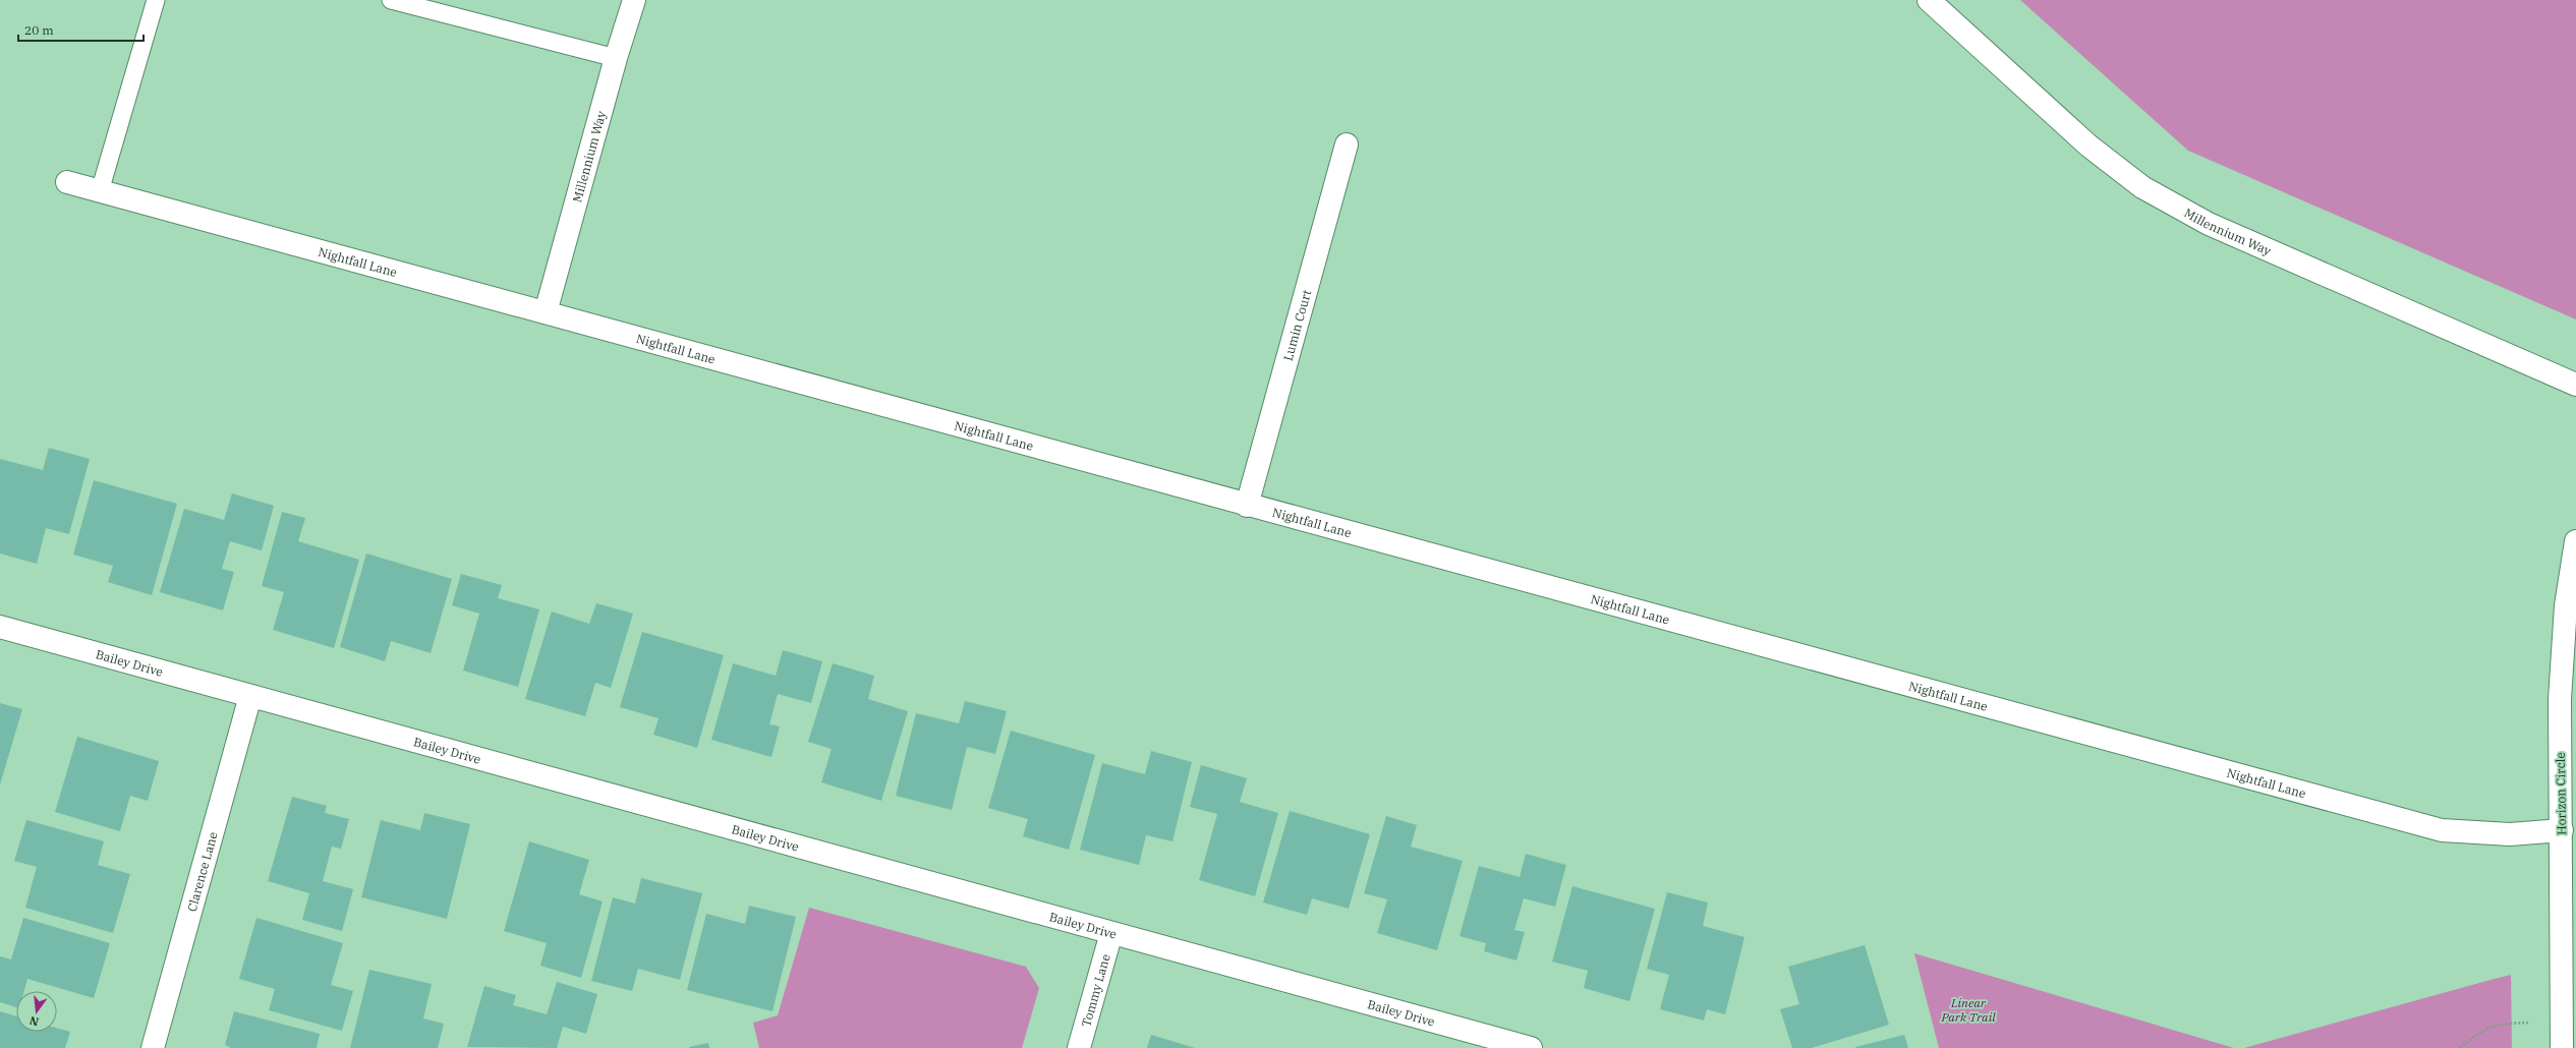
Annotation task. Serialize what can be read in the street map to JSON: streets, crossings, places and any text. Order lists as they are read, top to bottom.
{
  "streets": {
    "street": [
      "Millennium Way",
      "Nightfall Lane",
      "Lumin Court",
      "Bailey Drive",
      "Horizon Circle",
      "Clarence Lane",
      "Tommy Lane"
    ]
  },
  "crossings": [
    ["Millennium Way", "Nightfall Lane"],
    ["Nightfall Lane", "Lumin Court"],
    ["Nightfall Lane", "Horizon Circle"],
    ["Bailey Drive", "Clarence Lane"],
    ["Bailey Drive", "Tommy Lane"]
  ],
  "parks": ["Linear Park Trail"],
  "scale_bar": "20 m",
  "north": "bottom"
}
